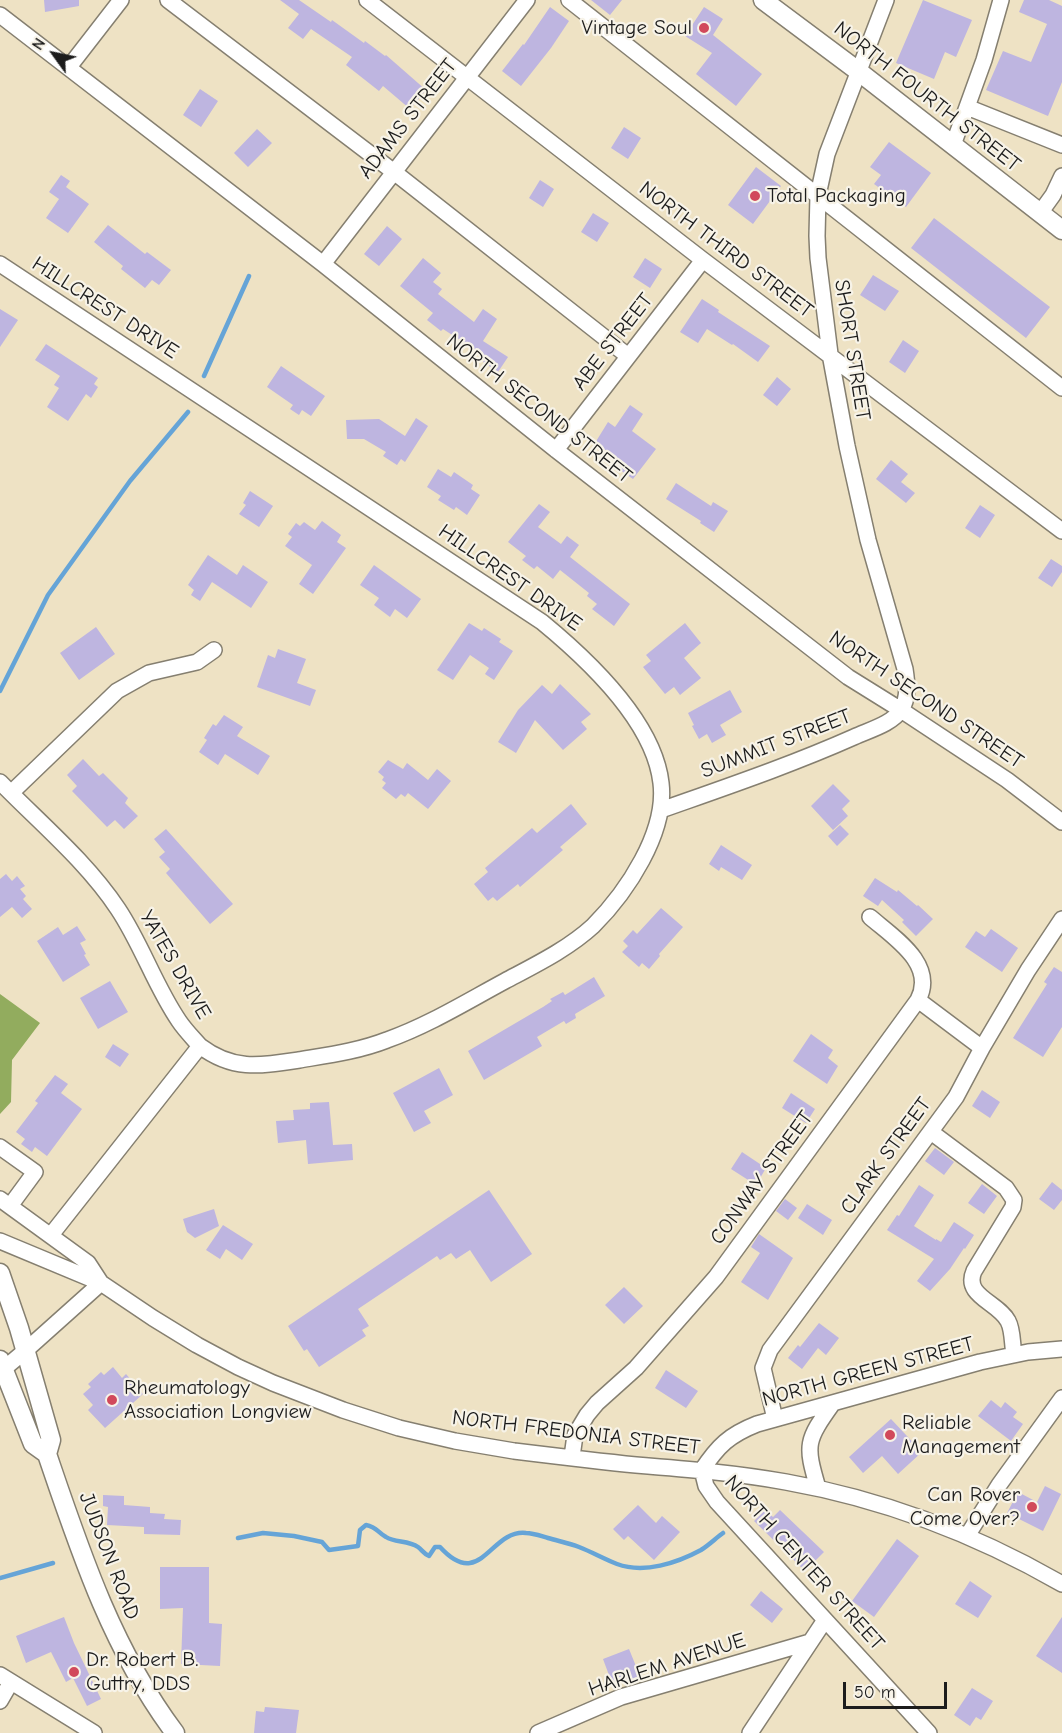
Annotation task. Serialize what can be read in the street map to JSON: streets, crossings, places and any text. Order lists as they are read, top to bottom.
{
  "streets": {
    "main road": ["NORTH FOURTH STREET", "JUDSON ROAD"],
    "street": [
      "ADAMS STREET",
      "NORTH THIRD STREET",
      "HILLCREST DRIVE",
      "ABE STREET",
      "SHORT STREET",
      "NORTH SECOND STREET",
      "SUMMIT STREET",
      "YATES DRIVE",
      "CLARK STREET",
      "CONWAY STREET",
      "NORTH GREEN STREET",
      "NORTH FREDONIA STREET",
      "NORTH CENTER STREET",
      "HARLEM AVENUE"
    ]
  },
  "crossings": [
    ["NORTH FOURTH STREET", "SHORT STREET"],
    ["ADAMS STREET", "NORTH THIRD STREET"],
    ["ADAMS STREET", "NORTH SECOND STREET"],
    ["NORTH THIRD STREET", "ABE STREET"],
    ["NORTH THIRD STREET", "SHORT STREET"],
    ["HILLCREST DRIVE", "SUMMIT STREET"],
    ["HILLCREST DRIVE", "YATES DRIVE"],
    ["ABE STREET", "NORTH SECOND STREET"],
    ["SHORT STREET", "NORTH SECOND STREET"],
    ["SHORT STREET", "SUMMIT STREET"],
    ["NORTH SECOND STREET", "SUMMIT STREET"],
    ["YATES DRIVE", "NORTH FREDONIA STREET"],
    ["CLARK STREET", "NORTH GREEN STREET"],
    ["CONWAY STREET", "NORTH FREDONIA STREET"],
    ["NORTH GREEN STREET", "NORTH FREDONIA STREET"],
    ["NORTH GREEN STREET", "NORTH CENTER STREET"],
    ["NORTH FREDONIA STREET", "NORTH CENTER STREET"]
  ],
  "places": [
    "Vintage Soul",
    "Total Packaging",
    "Rheumatology Association Longview",
    "Reliable Management",
    "Can Rover Come Over?",
    "Dr. Robert B. Guttry, DDS"
  ],
  "scale_bar": "50 m",
  "north": "top left"
}
